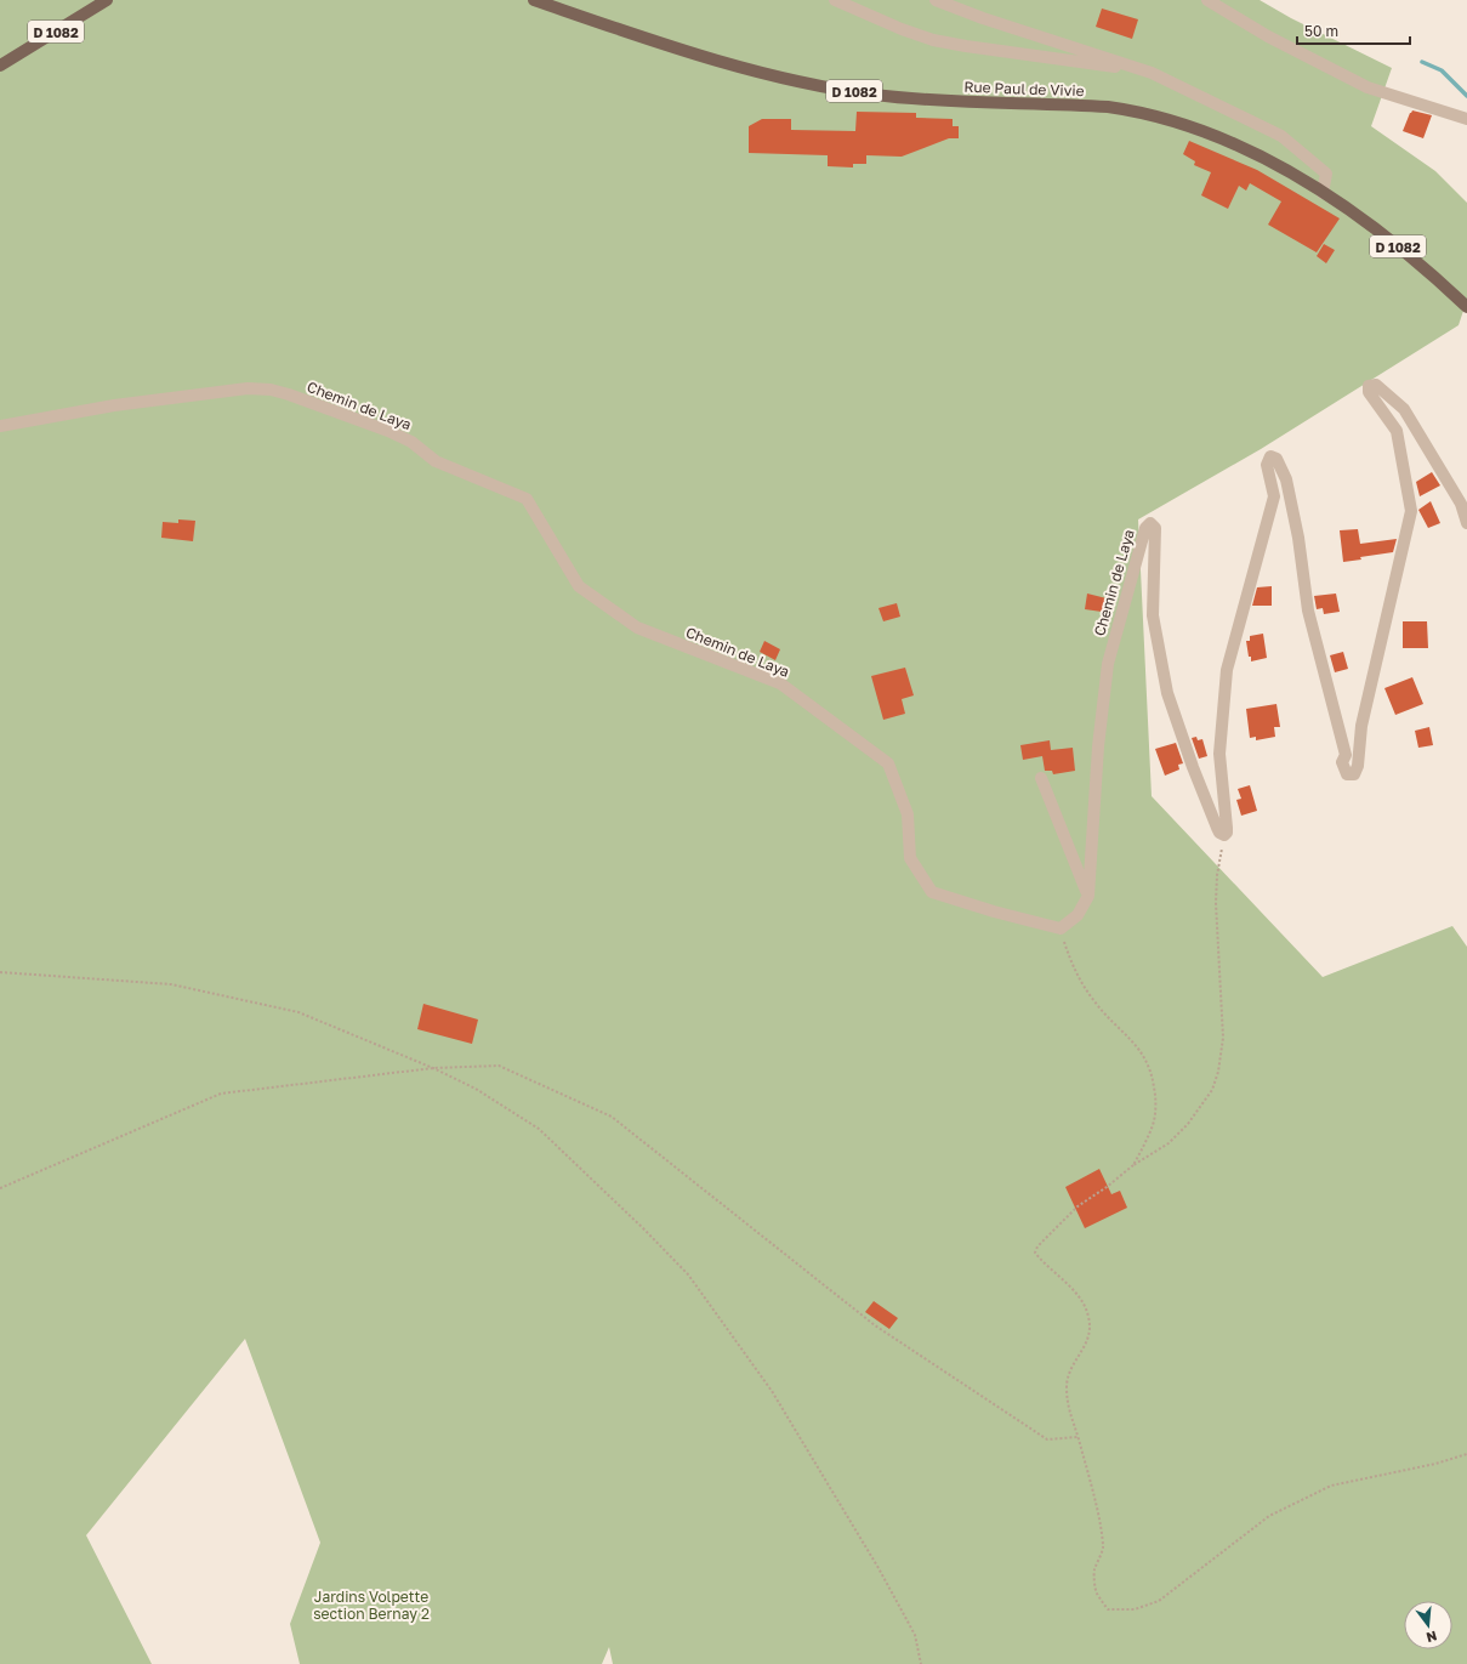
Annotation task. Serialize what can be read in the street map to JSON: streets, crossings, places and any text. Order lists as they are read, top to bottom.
{
  "streets": {
    "main road": ["D 1082", "Rue Paul de Vivie"],
    "street": ["Chemin de Laya"]
  },
  "parks": ["Jardins Volpette section Bernay 2"],
  "scale_bar": "50 m",
  "north": "bottom"
}
